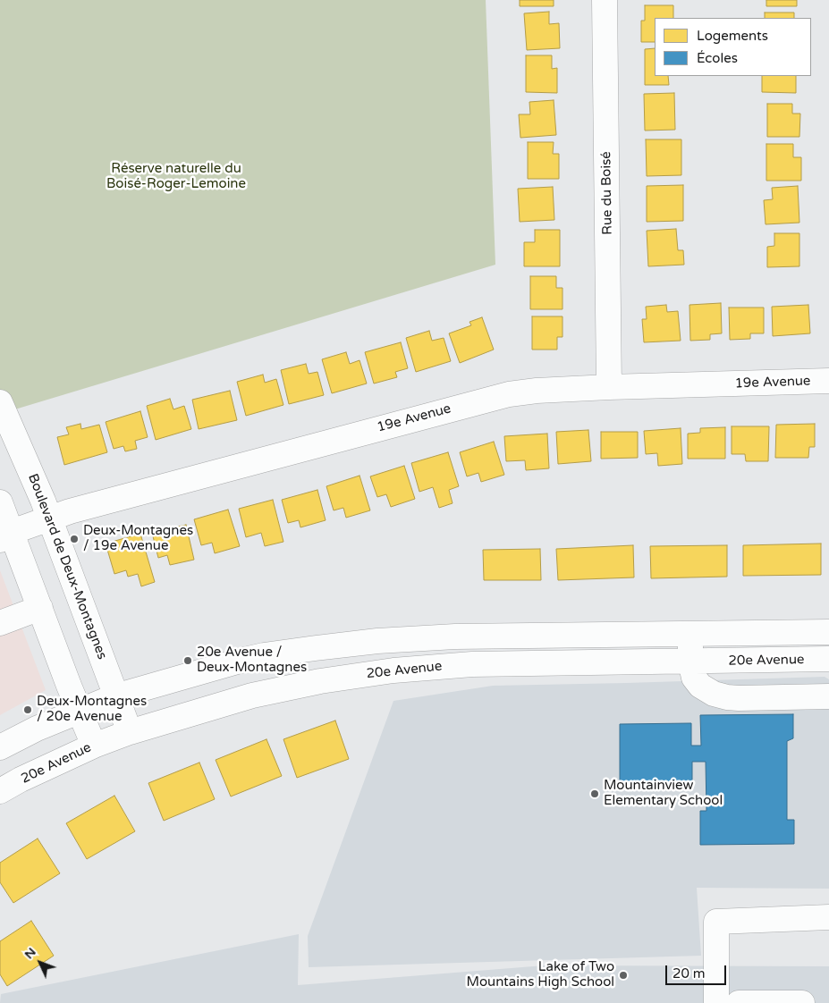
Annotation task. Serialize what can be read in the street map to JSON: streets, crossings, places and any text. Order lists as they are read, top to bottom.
{
  "streets": {
    "street": [
      "Rue du Boisé",
      "19e Avenue",
      "Boulevard de Deux-Montagnes",
      "20e Avenue"
    ]
  },
  "crossings": [
    ["Rue du Boisé", "19e Avenue"],
    ["19e Avenue", "Boulevard de Deux-Montagnes"],
    ["Boulevard de Deux-Montagnes", "20e Avenue"]
  ],
  "parks": ["Réserve naturelle du Boisé-Roger-Lemoine"],
  "places": [
    "Deux-Montagnes / 19e Avenue",
    "20e Avenue / Deux-Montagnes",
    "Deux-Montagnes / 20e Avenue",
    "Mountainview Elementary School",
    "Lake of Two Mountains High School"
  ],
  "legend": ["Logements", "Écoles"],
  "scale_bar": "20 m",
  "north": "top left"
}
